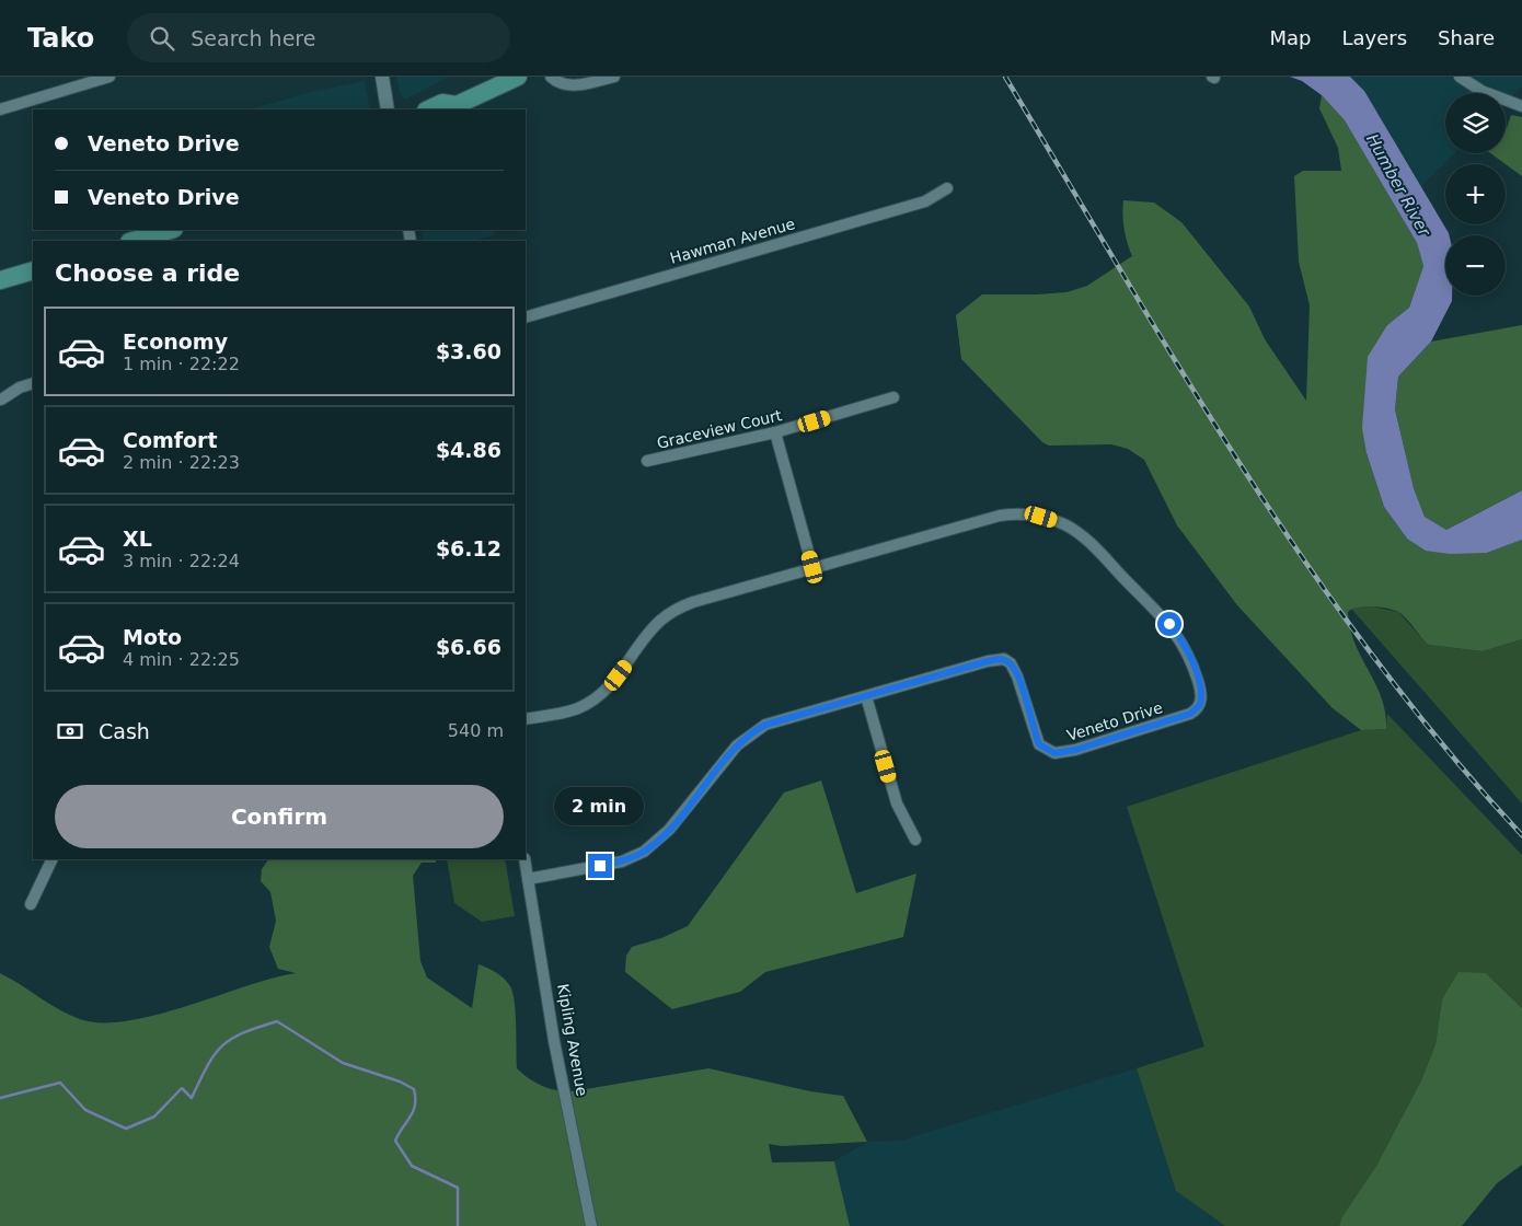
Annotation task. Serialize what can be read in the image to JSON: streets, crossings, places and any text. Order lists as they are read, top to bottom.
{
  "streets": {
    "street": [
      "Hawman Avenue",
      "Graceview Court",
      "Veneto Drive",
      "Kipling Avenue"
    ]
  },
  "crossings": [
    ["Veneto Drive", "Kipling Avenue"]
  ],
  "water": ["Humber River"],
  "page": {
    "header": "Tako",
    "search": "Search here",
    "nav": ["Map", "Layers", "Share"],
    "map_buttons": ["+", "−"],
    "banner": ["Veneto Drive", "Veneto Drive"],
    "heading": "Choose a ride",
    "list": [
      {
        "name": "Economy",
        "note": "1 min · 22:22",
        "value": "$3.60"
      },
      {
        "name": "Comfort",
        "note": "2 min · 22:23",
        "value": "$4.86"
      },
      {
        "name": "XL",
        "note": "3 min · 22:24",
        "value": "$6.12"
      },
      {
        "name": "Moto",
        "note": "4 min · 22:25",
        "value": "$6.66"
      }
    ],
    "pay": ["Cash", "540 m"],
    "buttons": "Confirm",
    "bubble": "2 min"
  }
}
